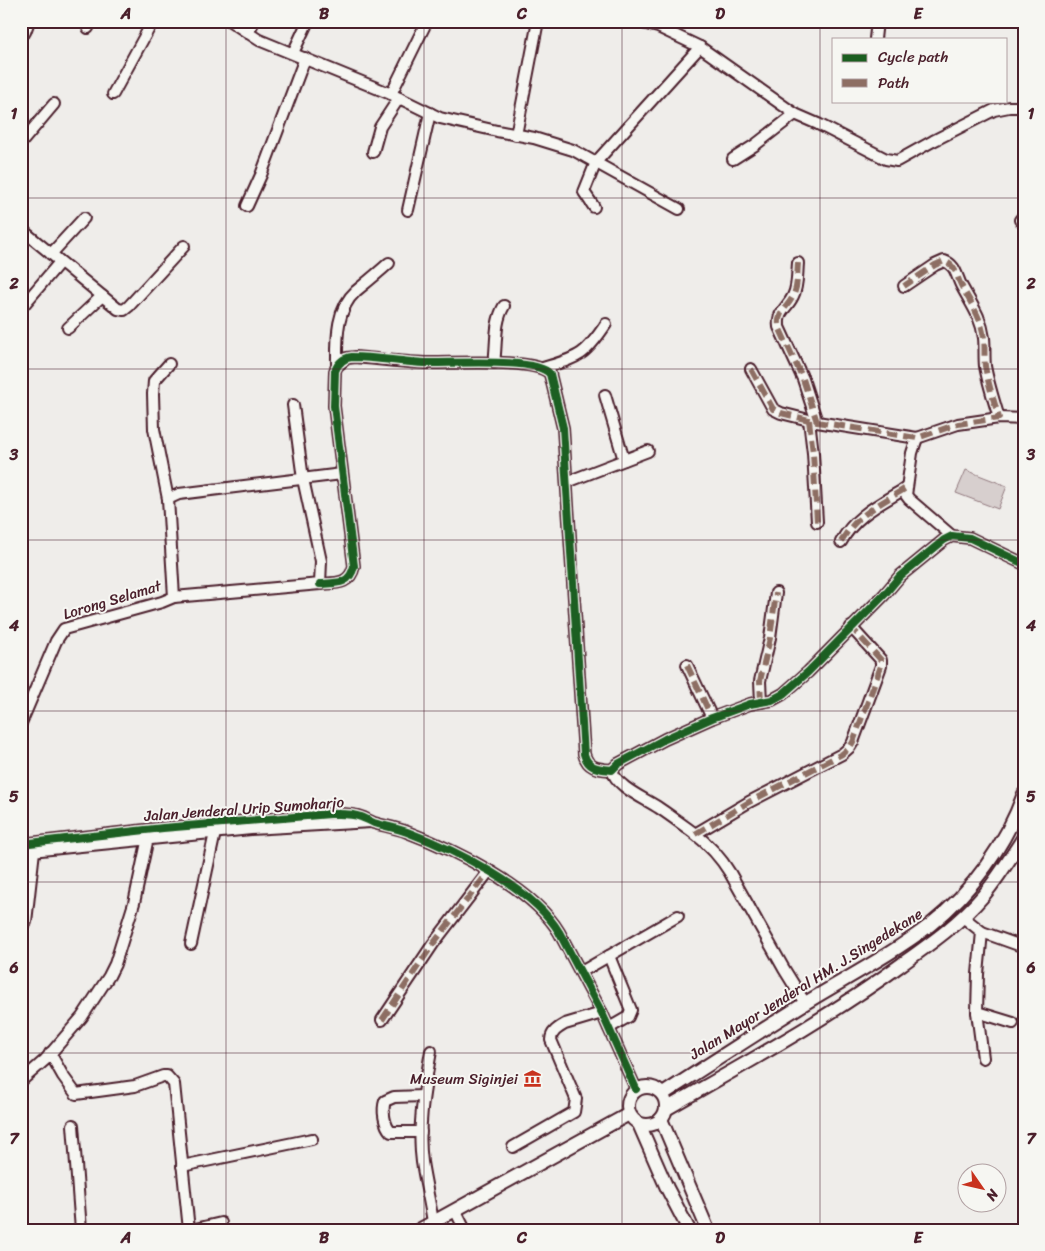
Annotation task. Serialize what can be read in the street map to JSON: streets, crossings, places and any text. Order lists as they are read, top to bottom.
{
  "streets": {
    "main road": ["Jalan Mayor Jenderal HM. J.Singedekane"],
    "street": ["Lorong Selamat", "Jalan Jenderal Urip Sumoharjo"]
  },
  "crossings": [
    ["Jalan Jenderal Urip Sumoharjo", "Jalan Mayor Jenderal HM. J.Singedekane"]
  ],
  "places": {
    "museum": ["Museum Siginjei"]
  },
  "legend": ["Cycle path", "Path"],
  "north": "bottom right",
  "grid": {
    "columns": [
      "A",
      "B",
      "C",
      "D",
      "E"
    ],
    "rows": [
      "1",
      "2",
      "3",
      "4",
      "5",
      "6",
      "7"
    ]
  }
}
